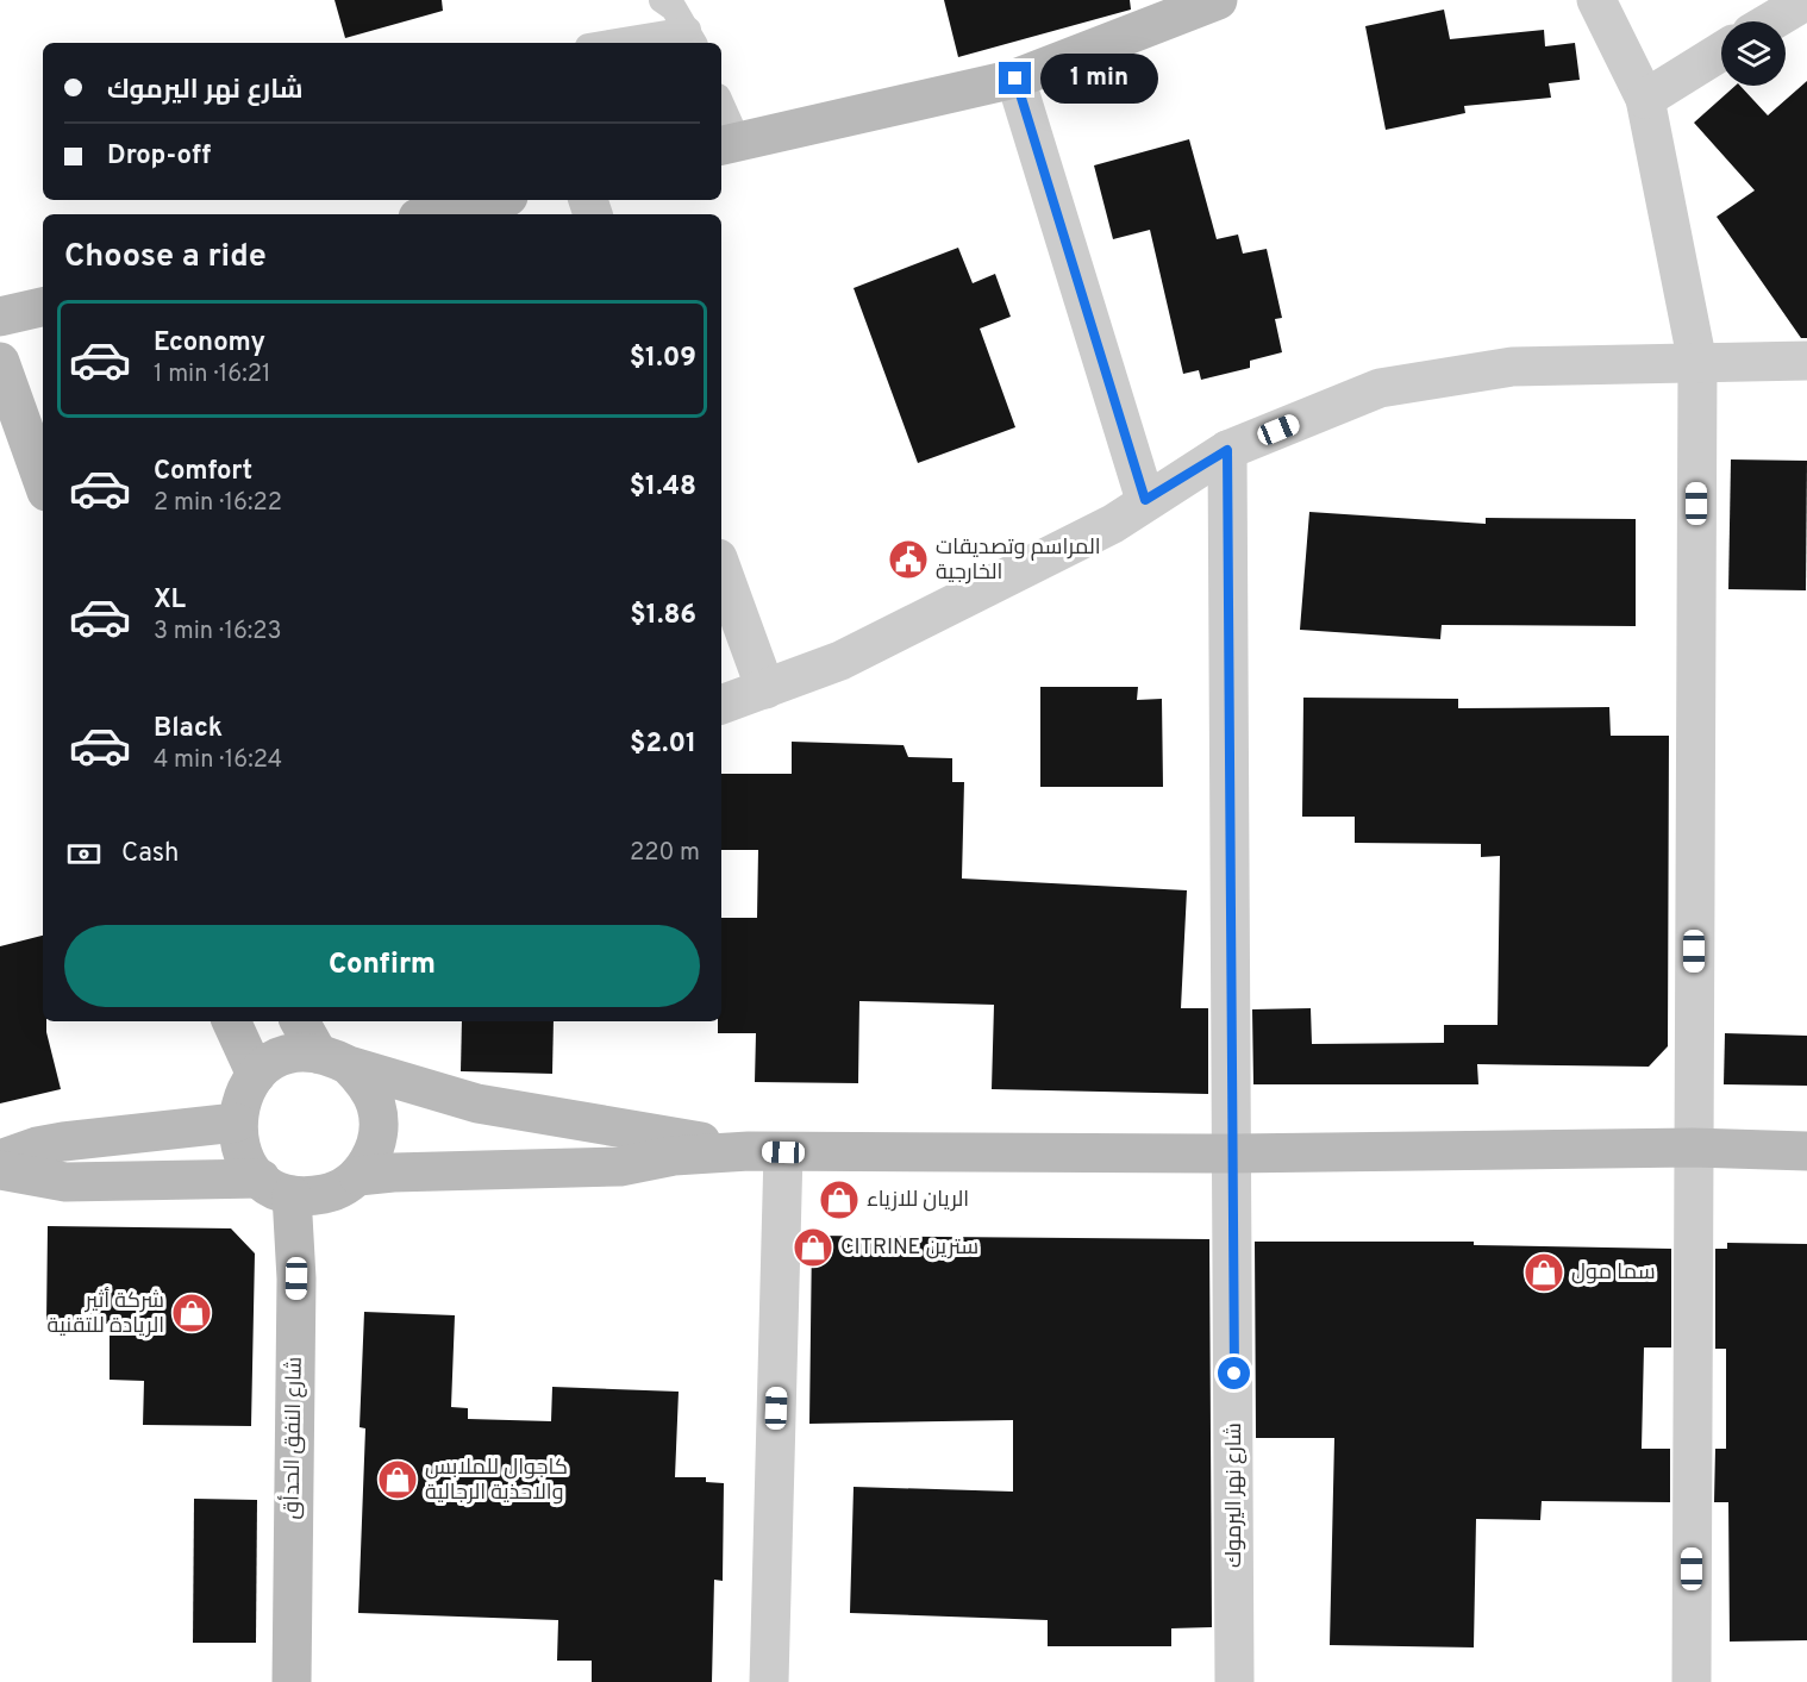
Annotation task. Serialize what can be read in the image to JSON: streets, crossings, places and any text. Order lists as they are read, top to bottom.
{
  "streets": {
    "main road": ["شارع النفق الحدأق"],
    "street": ["شارع نهر اليرموك"]
  },
  "places": {
    "public building": ["المراسم وتصديقات الخارجية"],
    "shop": [
      "الريان للازياء",
      "CITRINE سترين",
      "سما مول",
      "شركة أثير الريادة للتقنية",
      "كاجوال للملابس والاحذية الرجالية"
    ]
  },
  "page": {
    "banner": ["شارع نهر اليرموك", "Drop-off"],
    "bubble": "1 min",
    "heading": "Choose a ride",
    "list": [
      {
        "name": "Economy",
        "note": "1 min · 16:21",
        "value": "$1.09"
      },
      {
        "name": "Comfort",
        "note": "2 min · 16:22",
        "value": "$1.48"
      },
      {
        "name": "XL",
        "note": "3 min · 16:23",
        "value": "$1.86"
      },
      {
        "name": "Black",
        "note": "4 min · 16:24",
        "value": "$2.01"
      }
    ],
    "pay": ["Cash", "220 m"],
    "buttons": "Confirm"
  }
}
